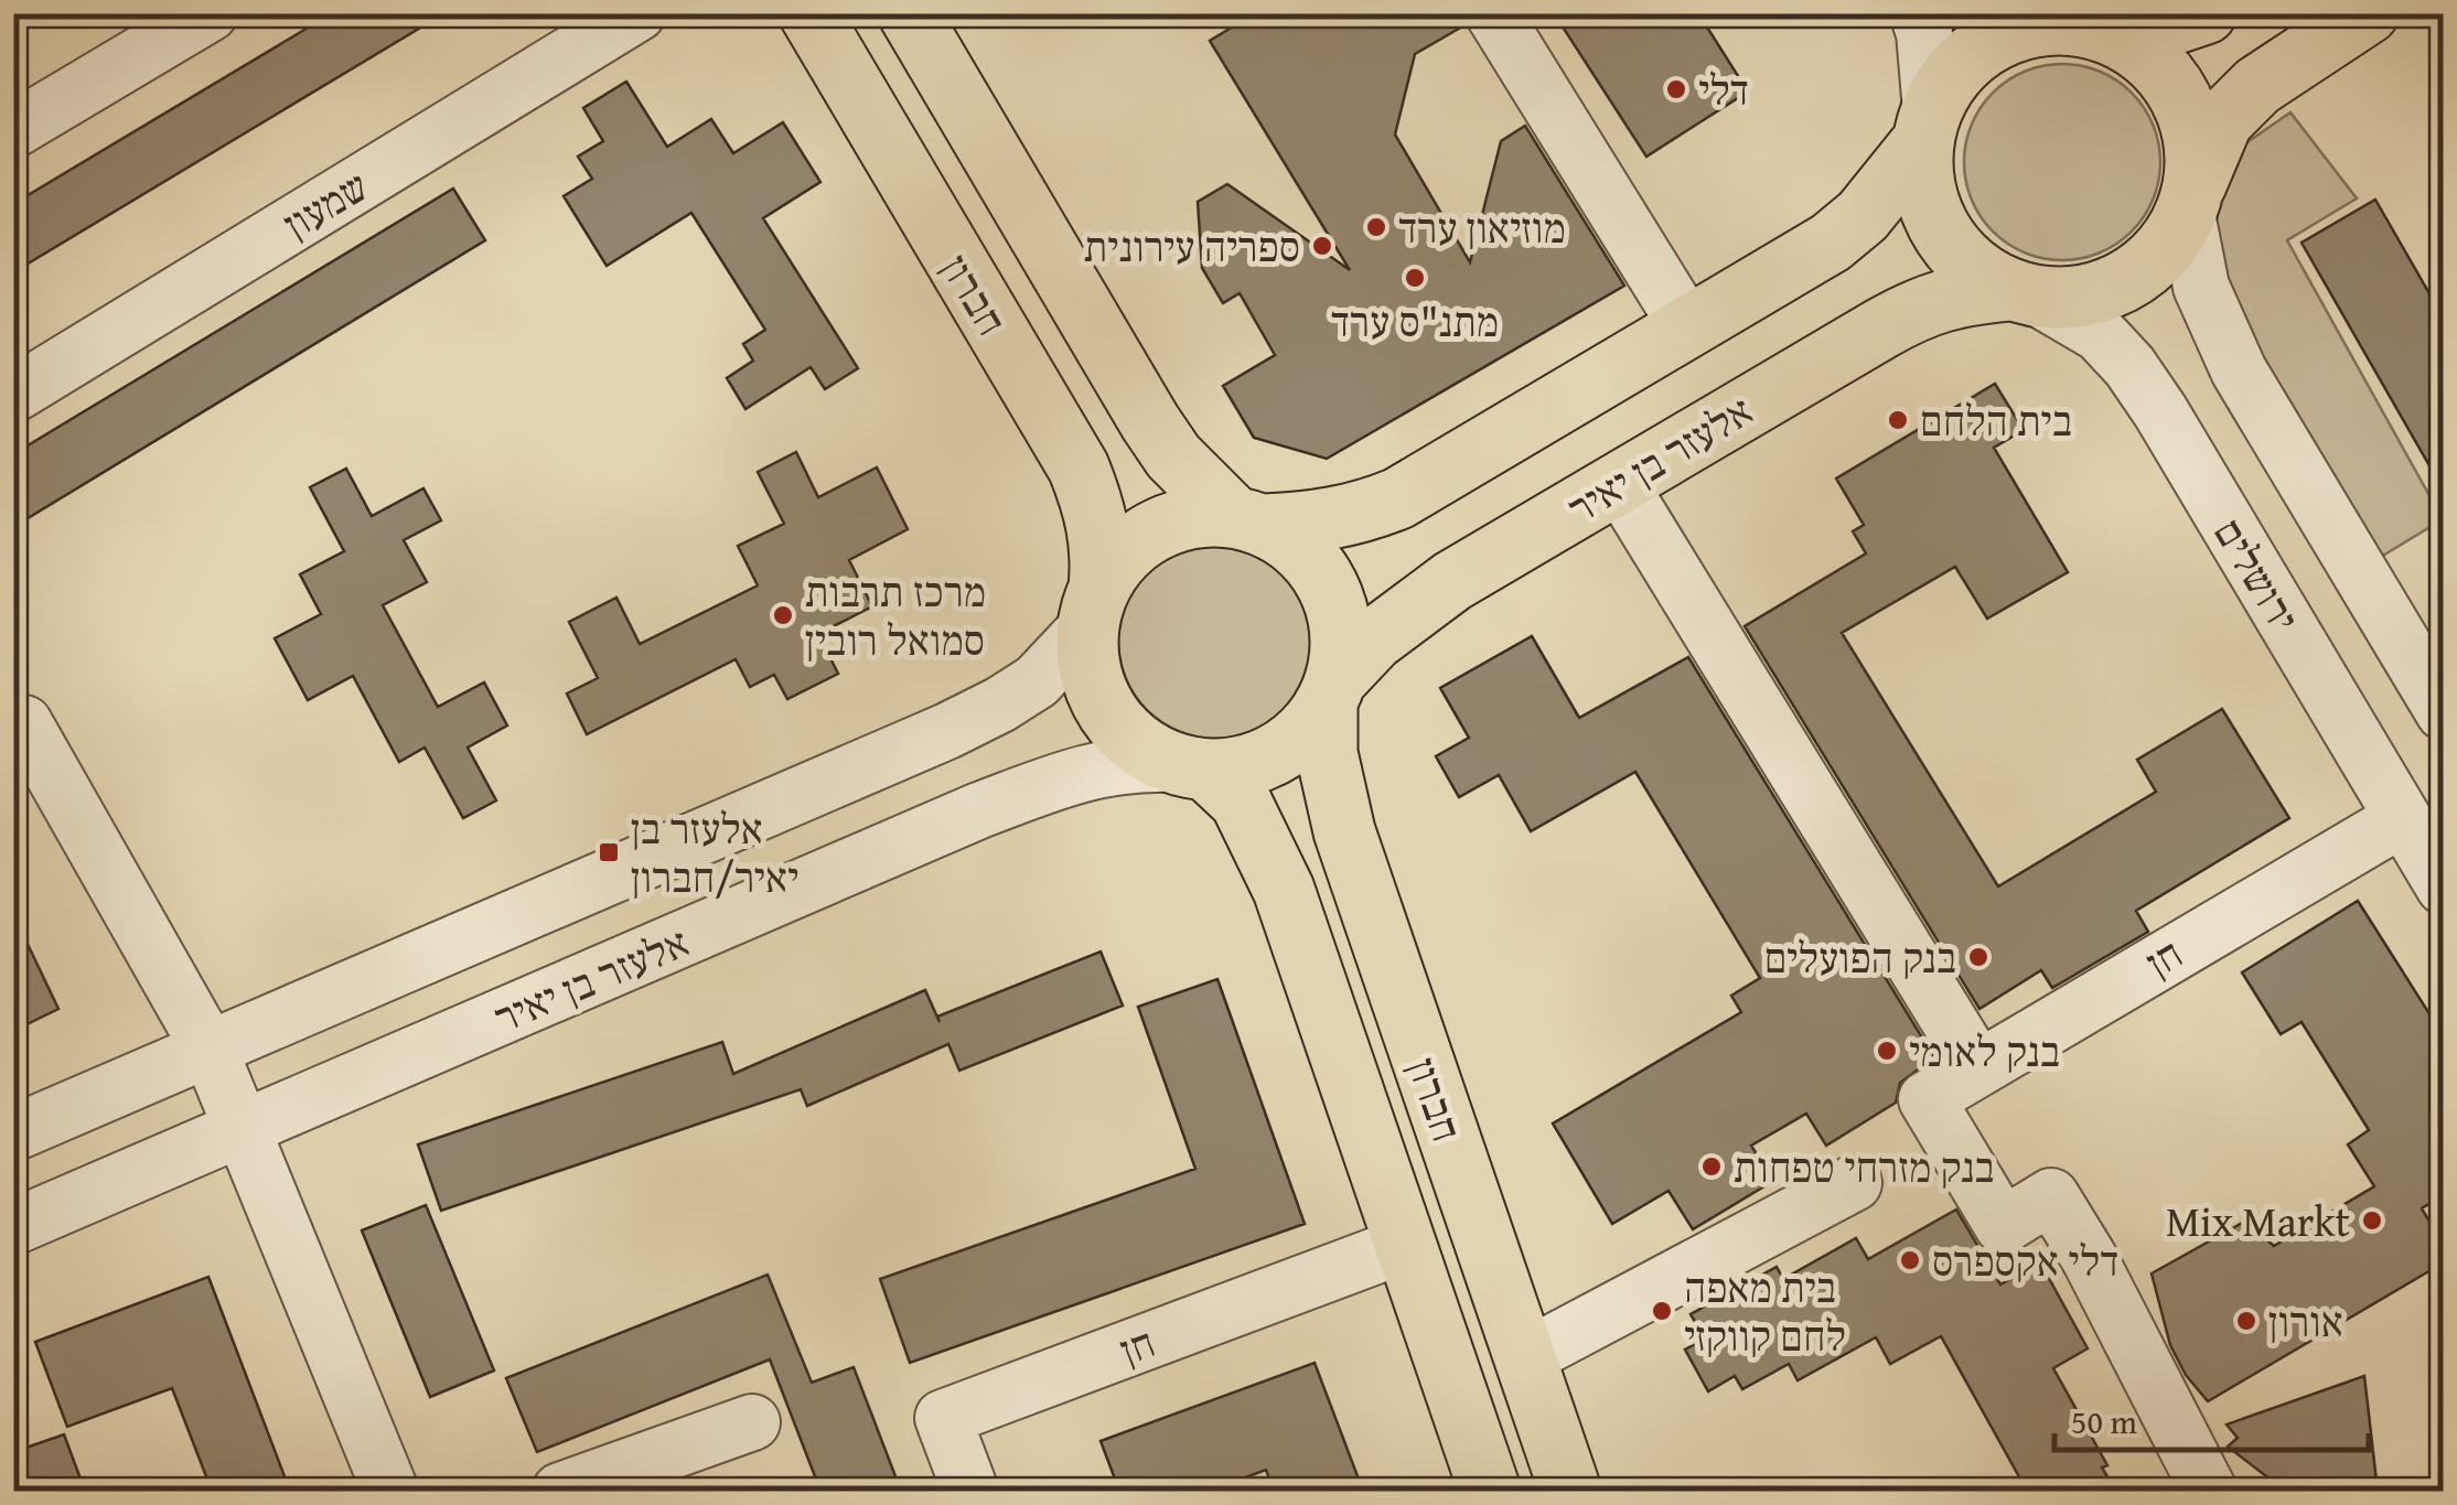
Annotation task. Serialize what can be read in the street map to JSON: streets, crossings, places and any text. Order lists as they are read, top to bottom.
{
  "streets": {
    "main road": ["חברון", "אלעזר בן יאיר"],
    "street": ["שמעון", "ירושלים", "חן"]
  },
  "crossings": [
    ["חברון", "אלעזר בן יאיר"],
    ["חברון", "חן"],
    ["אלעזר בן יאיר", "ירושלים"],
    ["ירושלים", "חן"]
  ],
  "places": {
    "other": [
      "דלי",
      "מוזיאון ערד",
      "ספריה עירונית",
      "מתנ\"ס ערד",
      "בית הלחם",
      "מרכז תרבות סמואל רובין",
      "בנק הפועלים",
      "בנק לאומי",
      "בנק מזרחי טפחות",
      "Mix Markt",
      "דלי אקספרס",
      "בית מאפה לחם קווקזי",
      "אורון"
    ],
    "transit": ["אלעזר בן יאיר/חברון"]
  },
  "scale_bar": "50 m"
}
